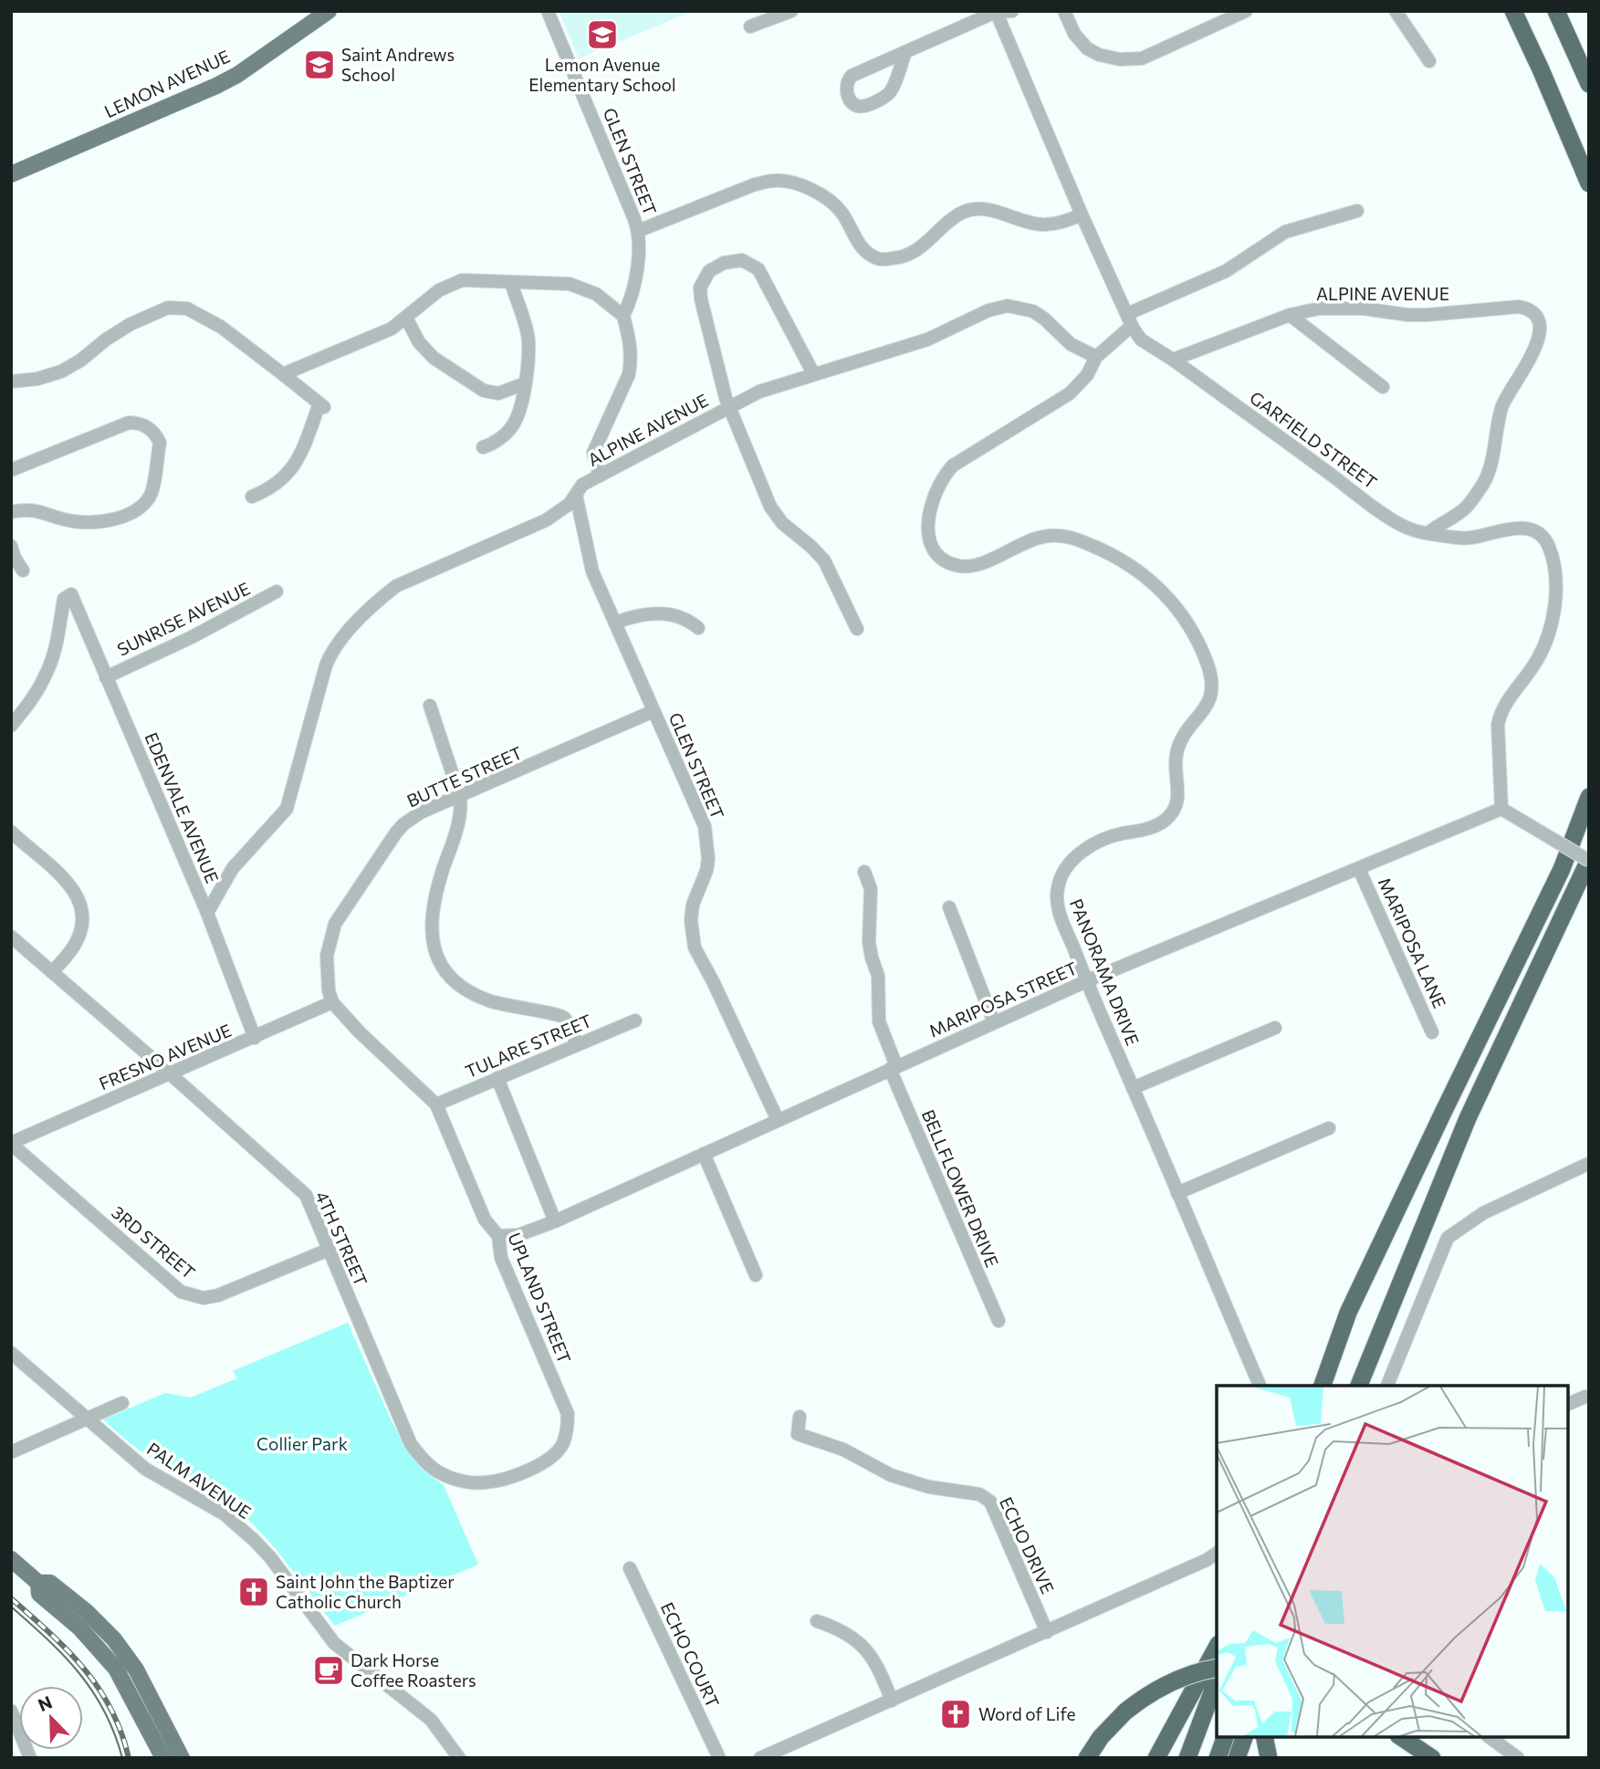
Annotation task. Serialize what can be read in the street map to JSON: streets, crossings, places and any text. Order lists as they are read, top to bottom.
{
  "streets": {
    "main road": ["LEMON AVENUE"],
    "street": [
      "GLEN STREET",
      "ALPINE AVENUE",
      "GARFIELD STREET",
      "SUNRISE AVENUE",
      "BUTTE STREET",
      "EDENVALE AVENUE",
      "MARIPOSA LANE",
      "PANORAMA DRIVE",
      "MARIPOSA STREET",
      "TULARE STREET",
      "FRESNO AVENUE",
      "BELLFLOWER DRIVE",
      "4TH STREET",
      "3RD STREET",
      "UPLAND STREET",
      "PALM AVENUE",
      "ECHO DRIVE",
      "ECHO COURT"
    ]
  },
  "crossings": [
    ["GLEN STREET", "ALPINE AVENUE"],
    ["GLEN STREET", "BUTTE STREET"],
    ["GLEN STREET", "MARIPOSA STREET"],
    ["ALPINE AVENUE", "GARFIELD STREET"],
    ["ALPINE AVENUE", "EDENVALE AVENUE"],
    ["ALPINE AVENUE", "PANORAMA DRIVE"],
    ["GARFIELD STREET", "MARIPOSA STREET"],
    ["SUNRISE AVENUE", "EDENVALE AVENUE"],
    ["BUTTE STREET", "FRESNO AVENUE"],
    ["BUTTE STREET", "UPLAND STREET"],
    ["EDENVALE AVENUE", "FRESNO AVENUE"],
    ["MARIPOSA LANE", "MARIPOSA STREET"],
    ["PANORAMA DRIVE", "MARIPOSA STREET"],
    ["MARIPOSA STREET", "BELLFLOWER DRIVE"],
    ["MARIPOSA STREET", "UPLAND STREET"],
    ["TULARE STREET", "UPLAND STREET"],
    ["FRESNO AVENUE", "4TH STREET"],
    ["FRESNO AVENUE", "3RD STREET"],
    ["FRESNO AVENUE", "UPLAND STREET"],
    ["4TH STREET", "3RD STREET"],
    ["4TH STREET", "UPLAND STREET"]
  ],
  "parks": ["Collier Park"],
  "places": {
    "school or university": ["Lemon Avenue Elementary School", "Saint Andrews School"],
    "church": ["Saint John the Baptizer Catholic Church", "Word of Life"],
    "cafe": ["Dark Horse Coffee Roasters"]
  },
  "north": "top left"
}
